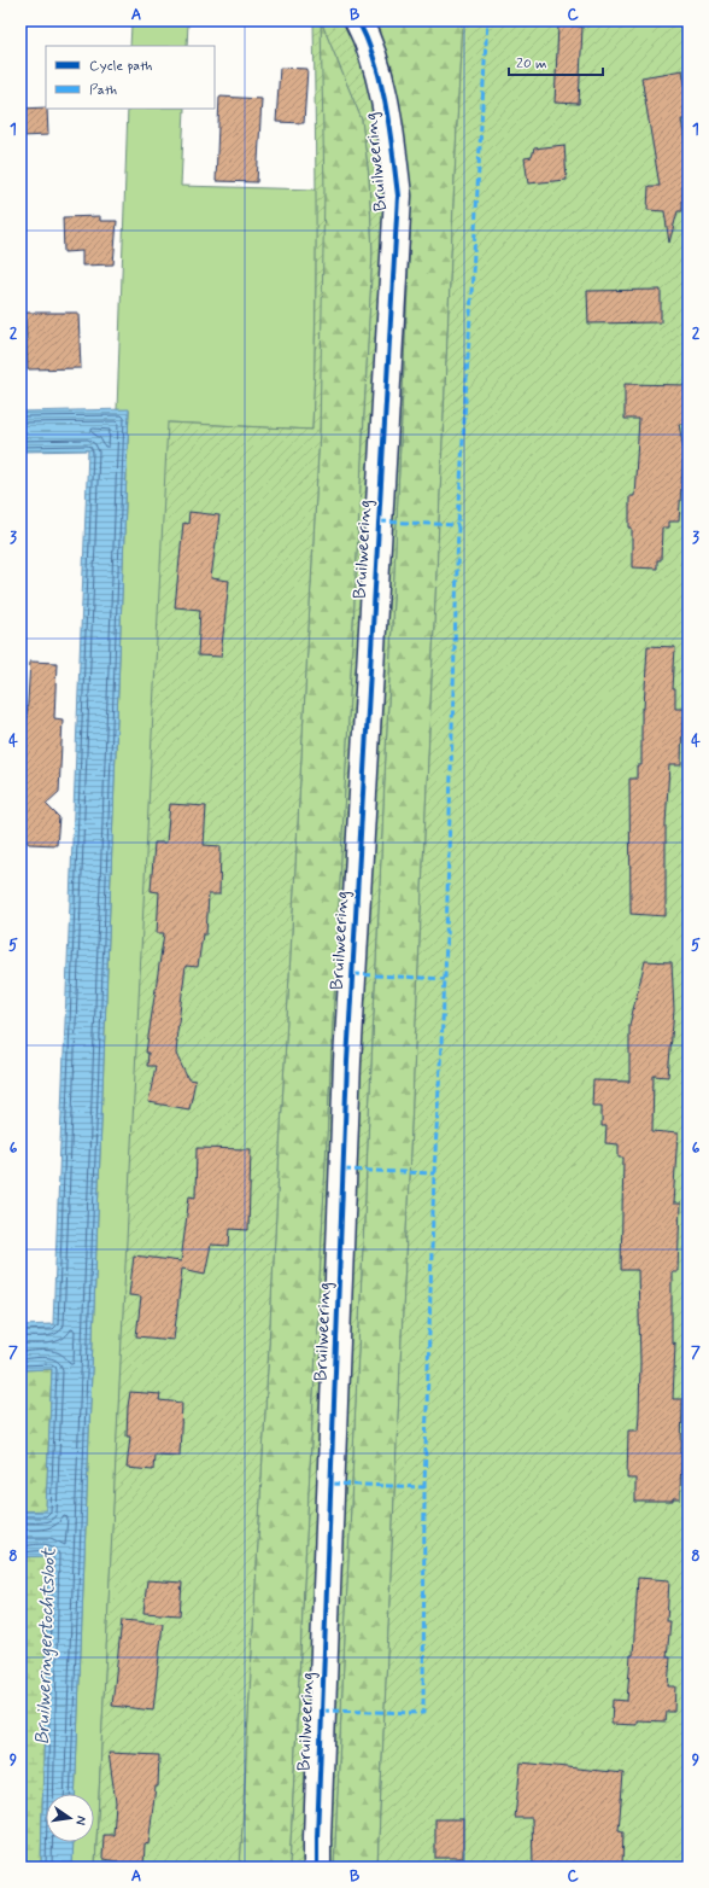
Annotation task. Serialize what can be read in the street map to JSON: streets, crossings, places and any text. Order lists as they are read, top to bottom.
{
  "streets": {
    "street": ["Bruilweering"]
  },
  "water": ["Bruilweringertochtsloot"],
  "legend": ["Cycle path", "Path"],
  "scale_bar": "20 m",
  "north": "right",
  "grid": {
    "columns": ["A", "B", "C"],
    "rows": [
      "1",
      "2",
      "3",
      "4",
      "5",
      "6",
      "7",
      "8",
      "9"
    ]
  }
}
